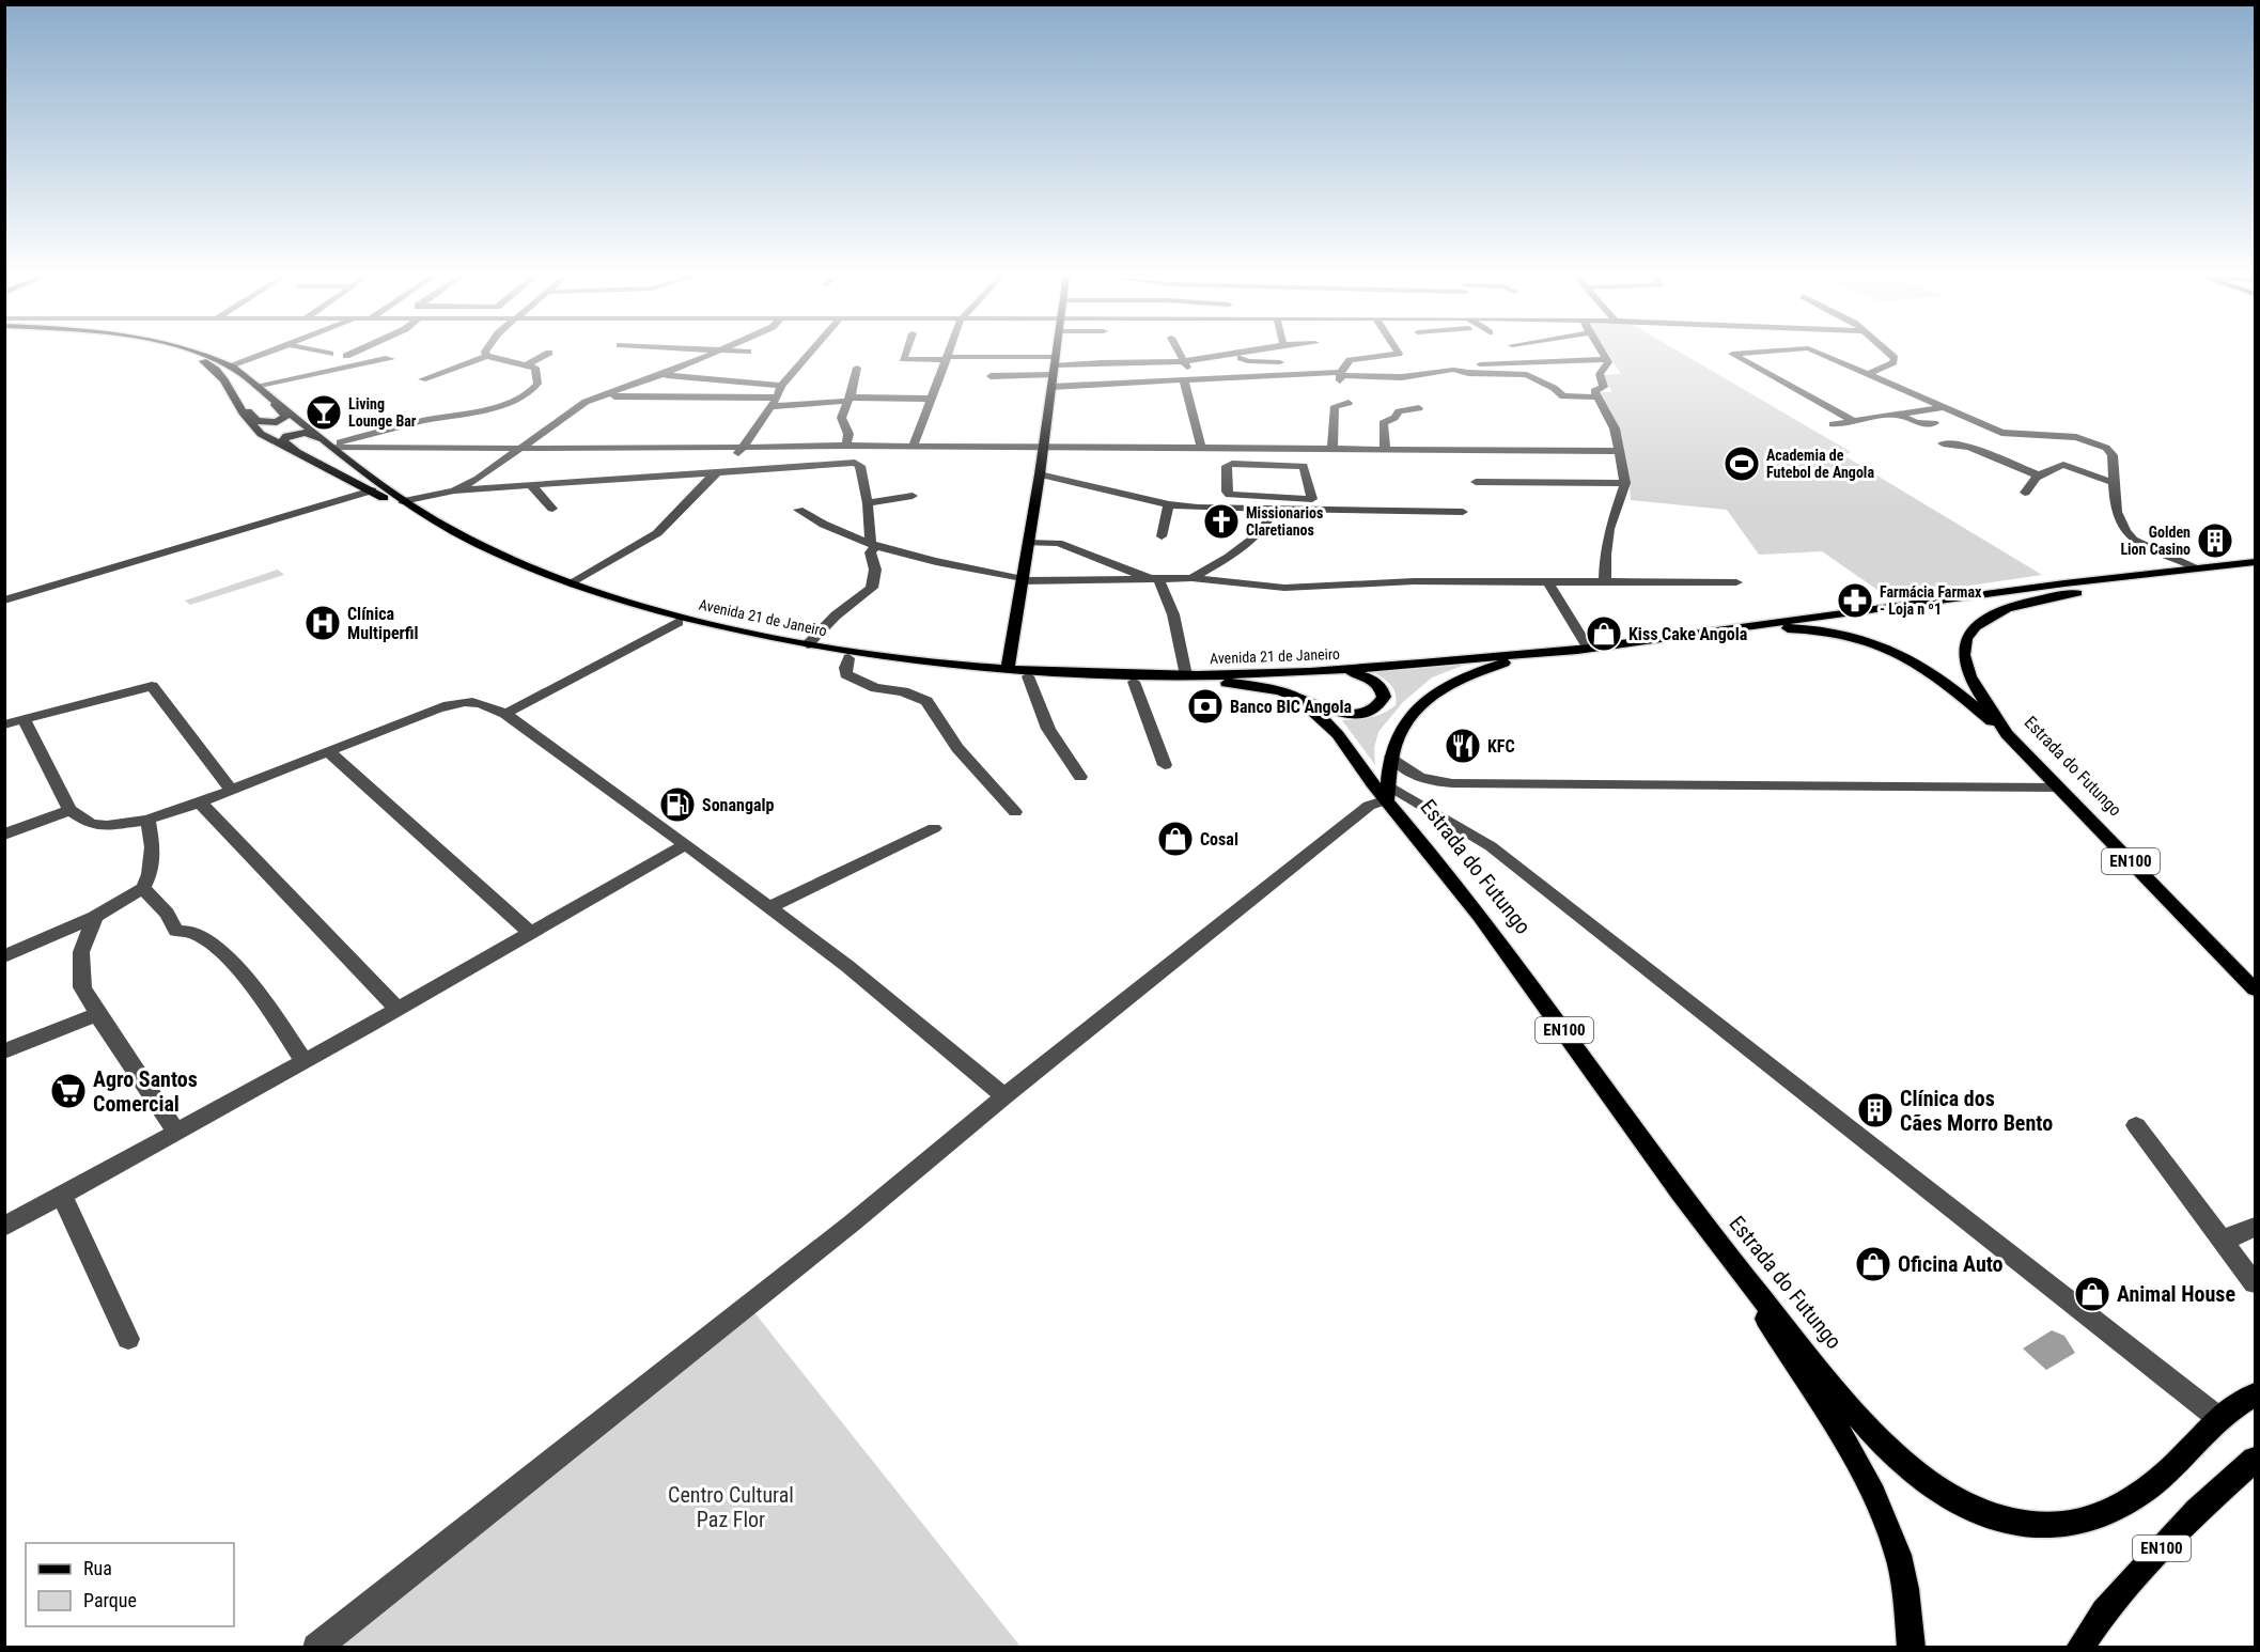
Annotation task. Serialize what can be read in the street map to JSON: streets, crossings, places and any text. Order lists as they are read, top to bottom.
{
  "streets": {
    "main road": ["Avenida 21 de Janeiro", "Estrada do Futungo", "EN100"]
  },
  "crossings": [
    ["Avenida 21 de Janeiro", "Estrada do Futungo"],
    ["Estrada do Futungo", "EN100"]
  ],
  "parks": ["Centro Cultural Paz Flor"],
  "places": {
    "bar": ["Living Lounge Bar"],
    "sports": ["Academia de Futebol de Angola"],
    "church": ["Missionarios Claretianos"],
    "building": ["Golden Lion Casino", "Clínica dos Cães Morro Bento"],
    "pharmacy": ["Farmácia Farmax - Loja n º1"],
    "hospital": ["Clínica Multiperfil"],
    "shop": [
      "Kiss Cake Angola",
      "Cosal",
      "Oficina Auto",
      "Animal House"
    ],
    "bank": ["Banco BIC Angola"],
    "restaurant": ["KFC"],
    "fuel station": ["Sonangalp"],
    "supermarket": ["Agro Santos Comercial"]
  },
  "legend": ["Rua", "Parque"]
}
